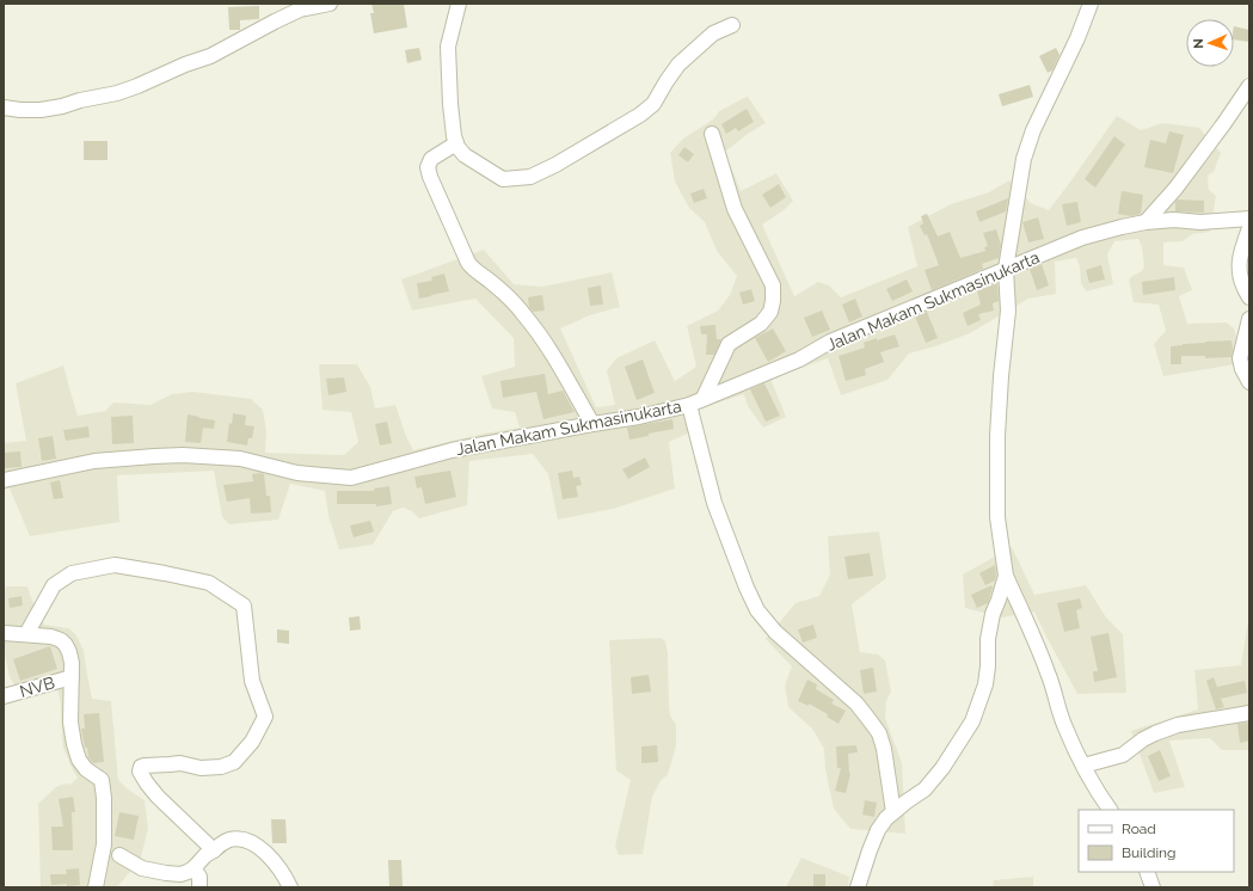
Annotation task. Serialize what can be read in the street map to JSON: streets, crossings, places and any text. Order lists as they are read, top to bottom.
{
  "streets": {
    "street": ["Jalan Makam Sukmasinukarta", "NVB"]
  },
  "legend": ["Road", "Building"],
  "north": "left"
}
